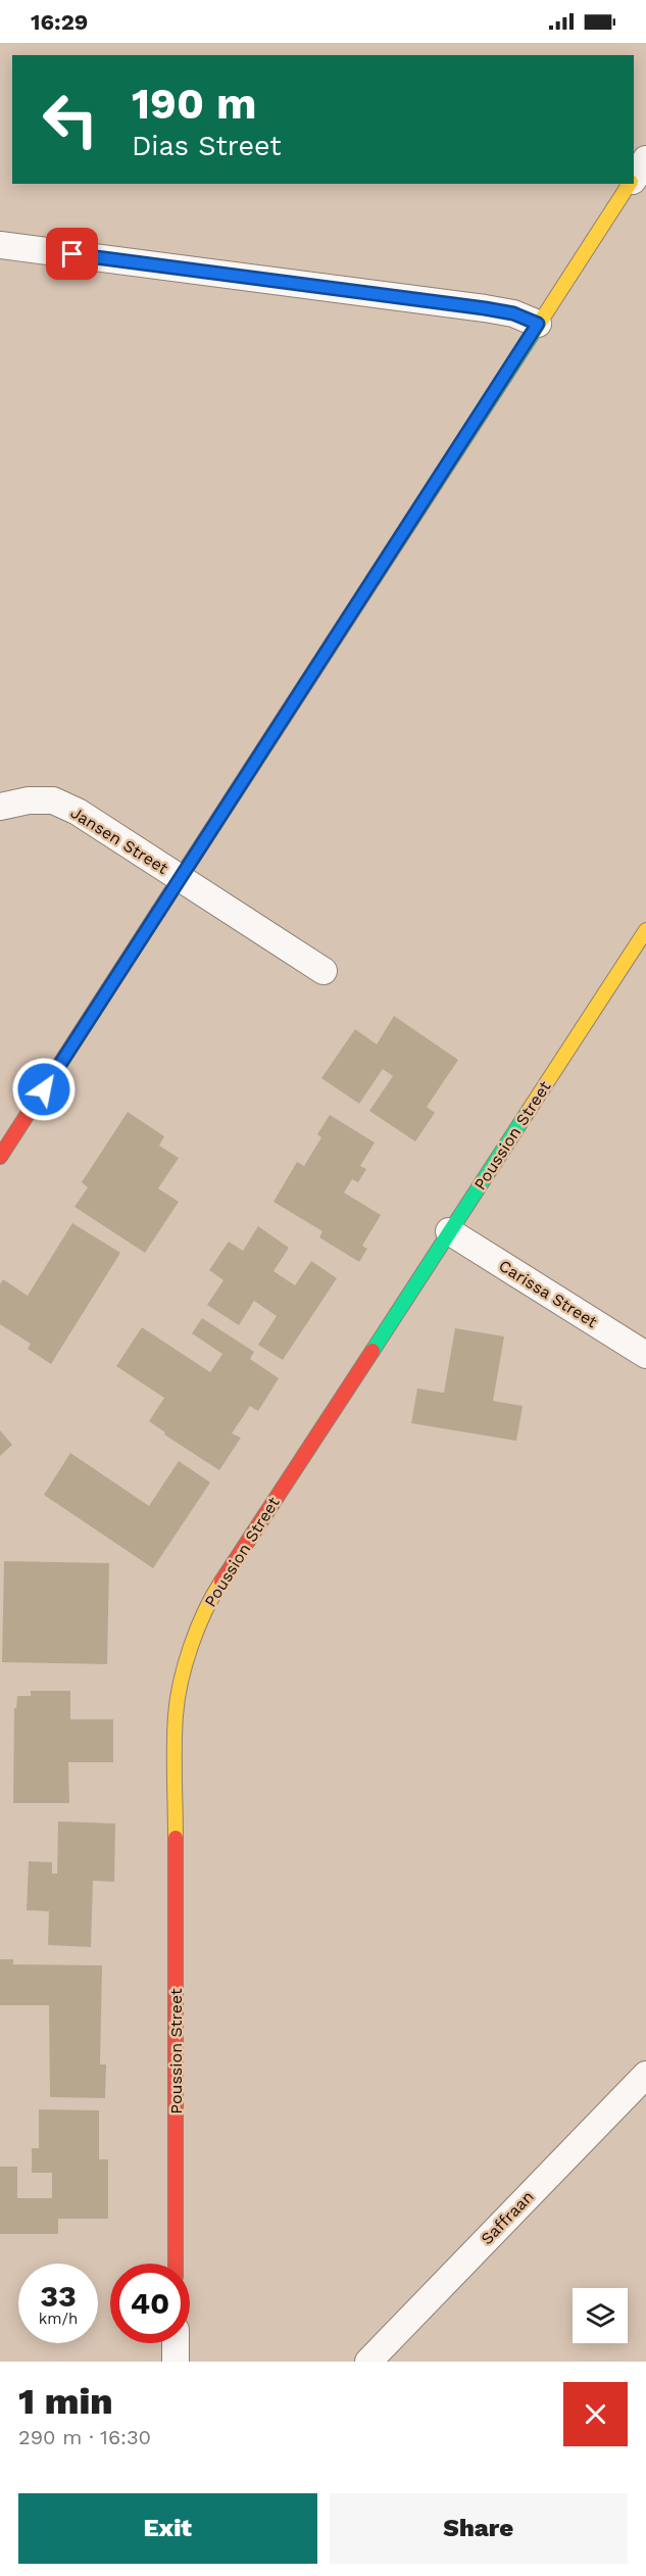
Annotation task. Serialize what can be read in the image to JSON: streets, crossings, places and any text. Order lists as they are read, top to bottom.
{
  "streets": {
    "street": [
      "Jansen Street",
      "Poussion Street",
      "Carissa Street",
      "Saffraan"
    ]
  },
  "crossings": [
    ["Poussion Street", "Carissa Street"]
  ],
  "page": {
    "status": "16:29",
    "turn": ["190 m", "Dias Street"],
    "speed": "33 km/h",
    "limit": "40",
    "heading": ["1 min", "290 m · 16:30"],
    "buttons": ["Exit", "Share"]
  }
}
